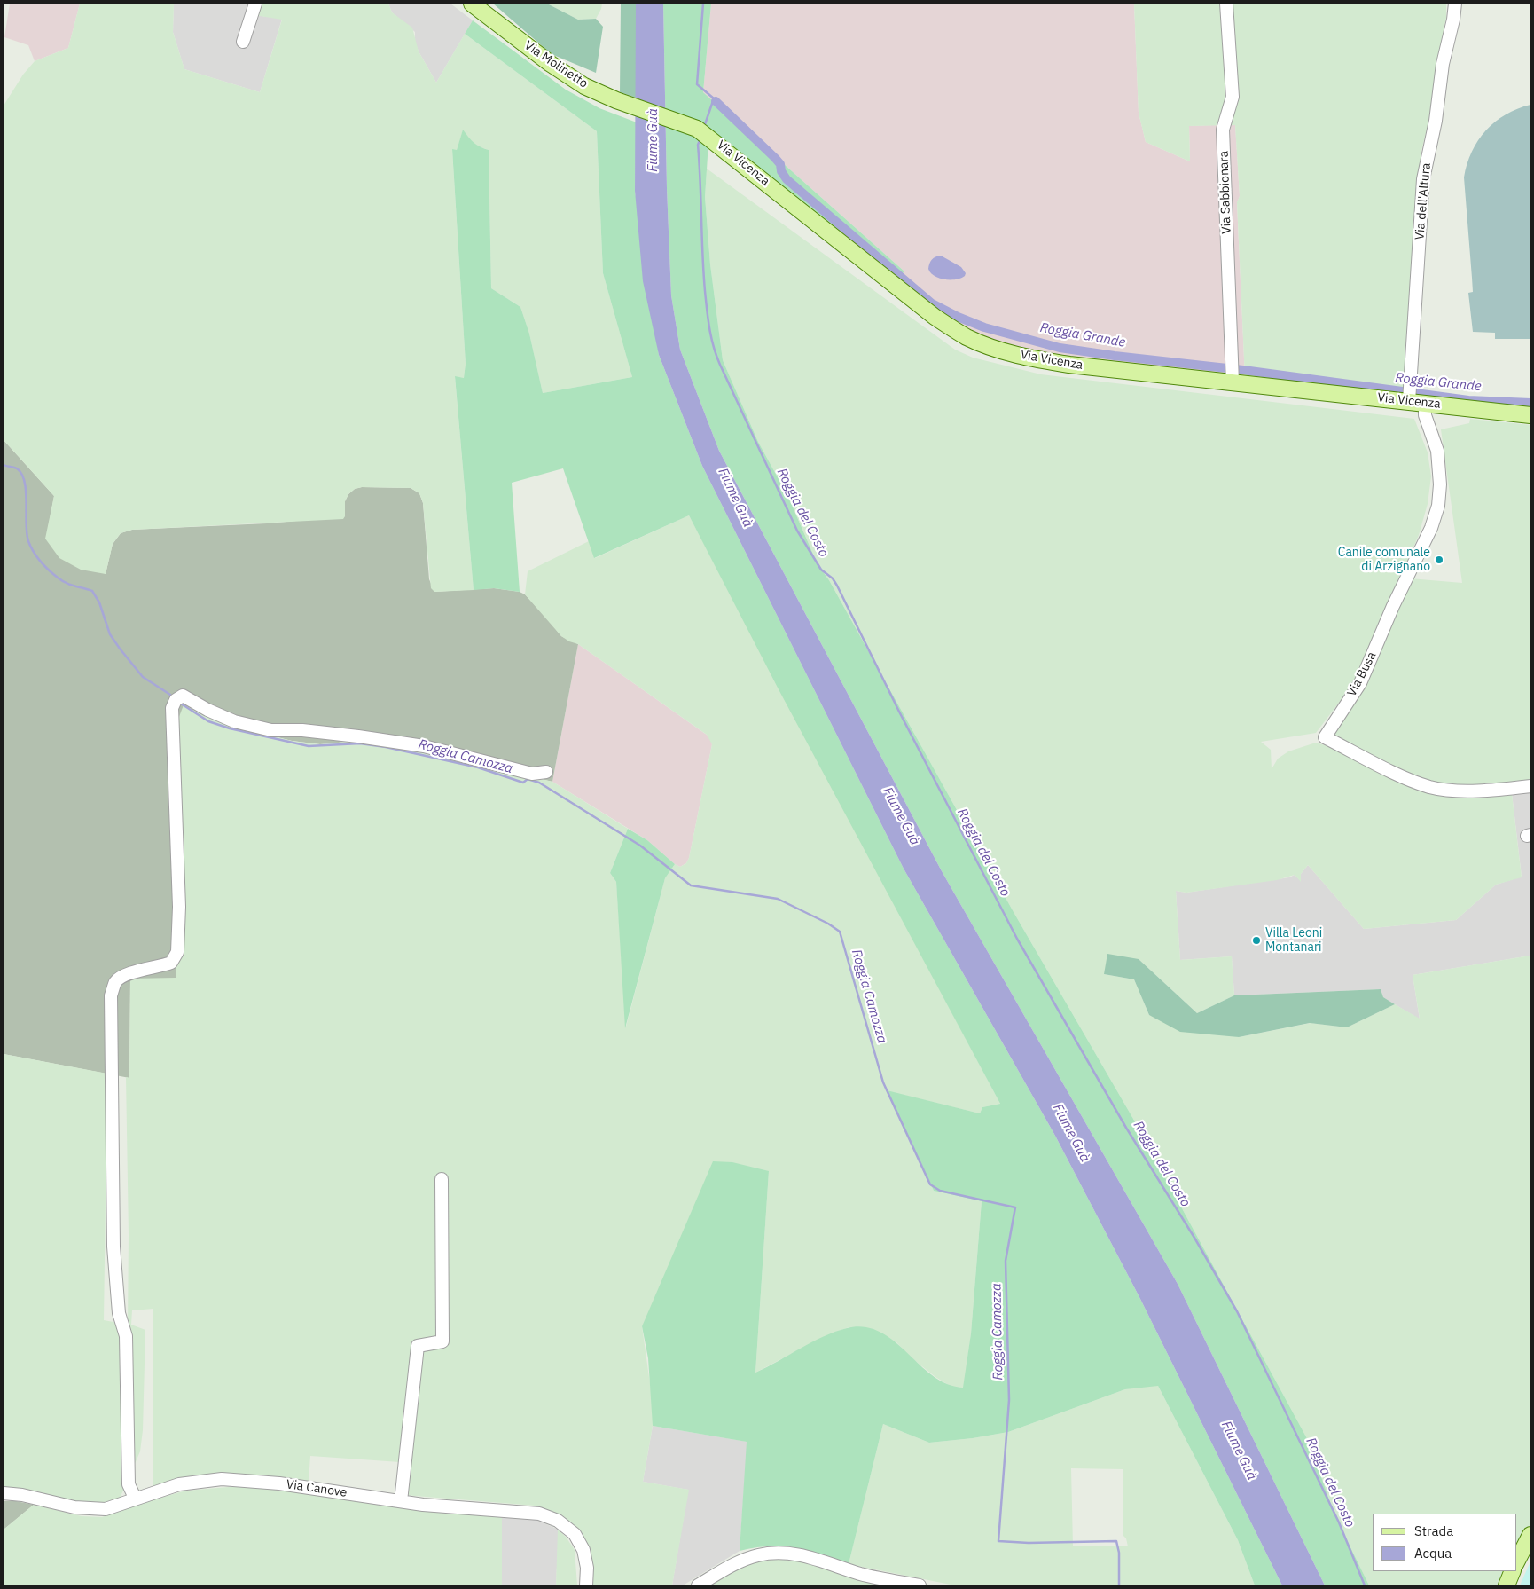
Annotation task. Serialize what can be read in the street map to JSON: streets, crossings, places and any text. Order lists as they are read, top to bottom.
{
  "streets": {
    "main road": ["Via Molinetto", "Via Vicenza"],
    "street": [
      "Via Sabbionara",
      "Via dell'Altura",
      "Via Busa",
      "Via Canove"
    ]
  },
  "crossings": [
    ["Via Molinetto", "Via Vicenza"],
    ["Via Vicenza", "Via Sabbionara"],
    ["Via Vicenza", "Via dell'Altura"],
    ["Via Vicenza", "Via Busa"],
    ["Via dell'Altura", "Via Busa"]
  ],
  "water": [
    "Fiume Guà",
    "Roggia Grande",
    "Roggia del Costo",
    "Roggia Camozza"
  ],
  "places": ["Canile comunale di Arzignano", "Villa Leoni Montanari"],
  "legend": ["Strada", "Acqua"]
}
